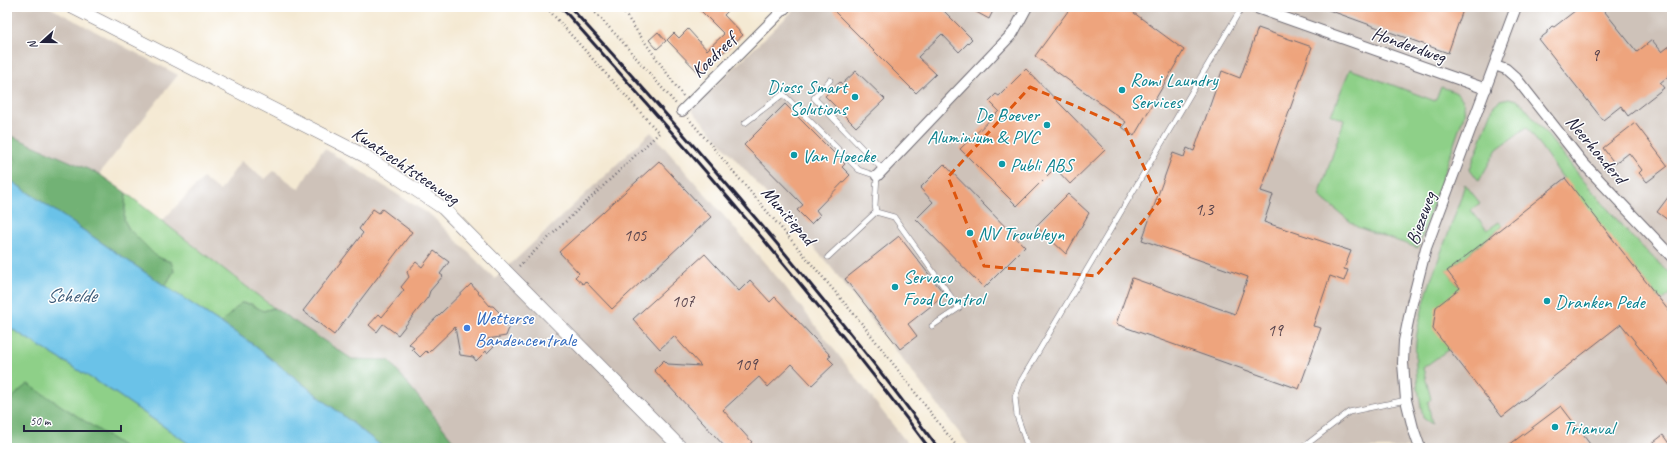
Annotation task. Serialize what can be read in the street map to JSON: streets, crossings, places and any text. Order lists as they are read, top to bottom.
{
  "streets": {
    "street": [
      "Honderdweg",
      "Koedreef",
      "Neerhonderd",
      "Kwatrechtsteenweg",
      "Biezeweg"
    ],
    "path": ["Munitiepad"]
  },
  "crossings": [
    ["Honderdweg", "Biezeweg"],
    ["Koedreef", "Munitiepad"],
    ["Neerhonderd", "Biezeweg"]
  ],
  "water": ["Schelde"],
  "places": [
    "Romi Laundry Services",
    "Dioss Smart Solutions",
    "De Boever Aluminium & PVC",
    "Van Hoecke",
    "Publi ABS",
    "NV Troubleyn",
    "Servaco Food Control",
    "Dranken Pede",
    "Wetterse Bandencentrale",
    "Trianval"
  ],
  "house_numbers": [
    "9",
    "1,3",
    "105",
    "107",
    "19",
    "109"
  ],
  "scale_bar": "50 m",
  "north": "left"
}
